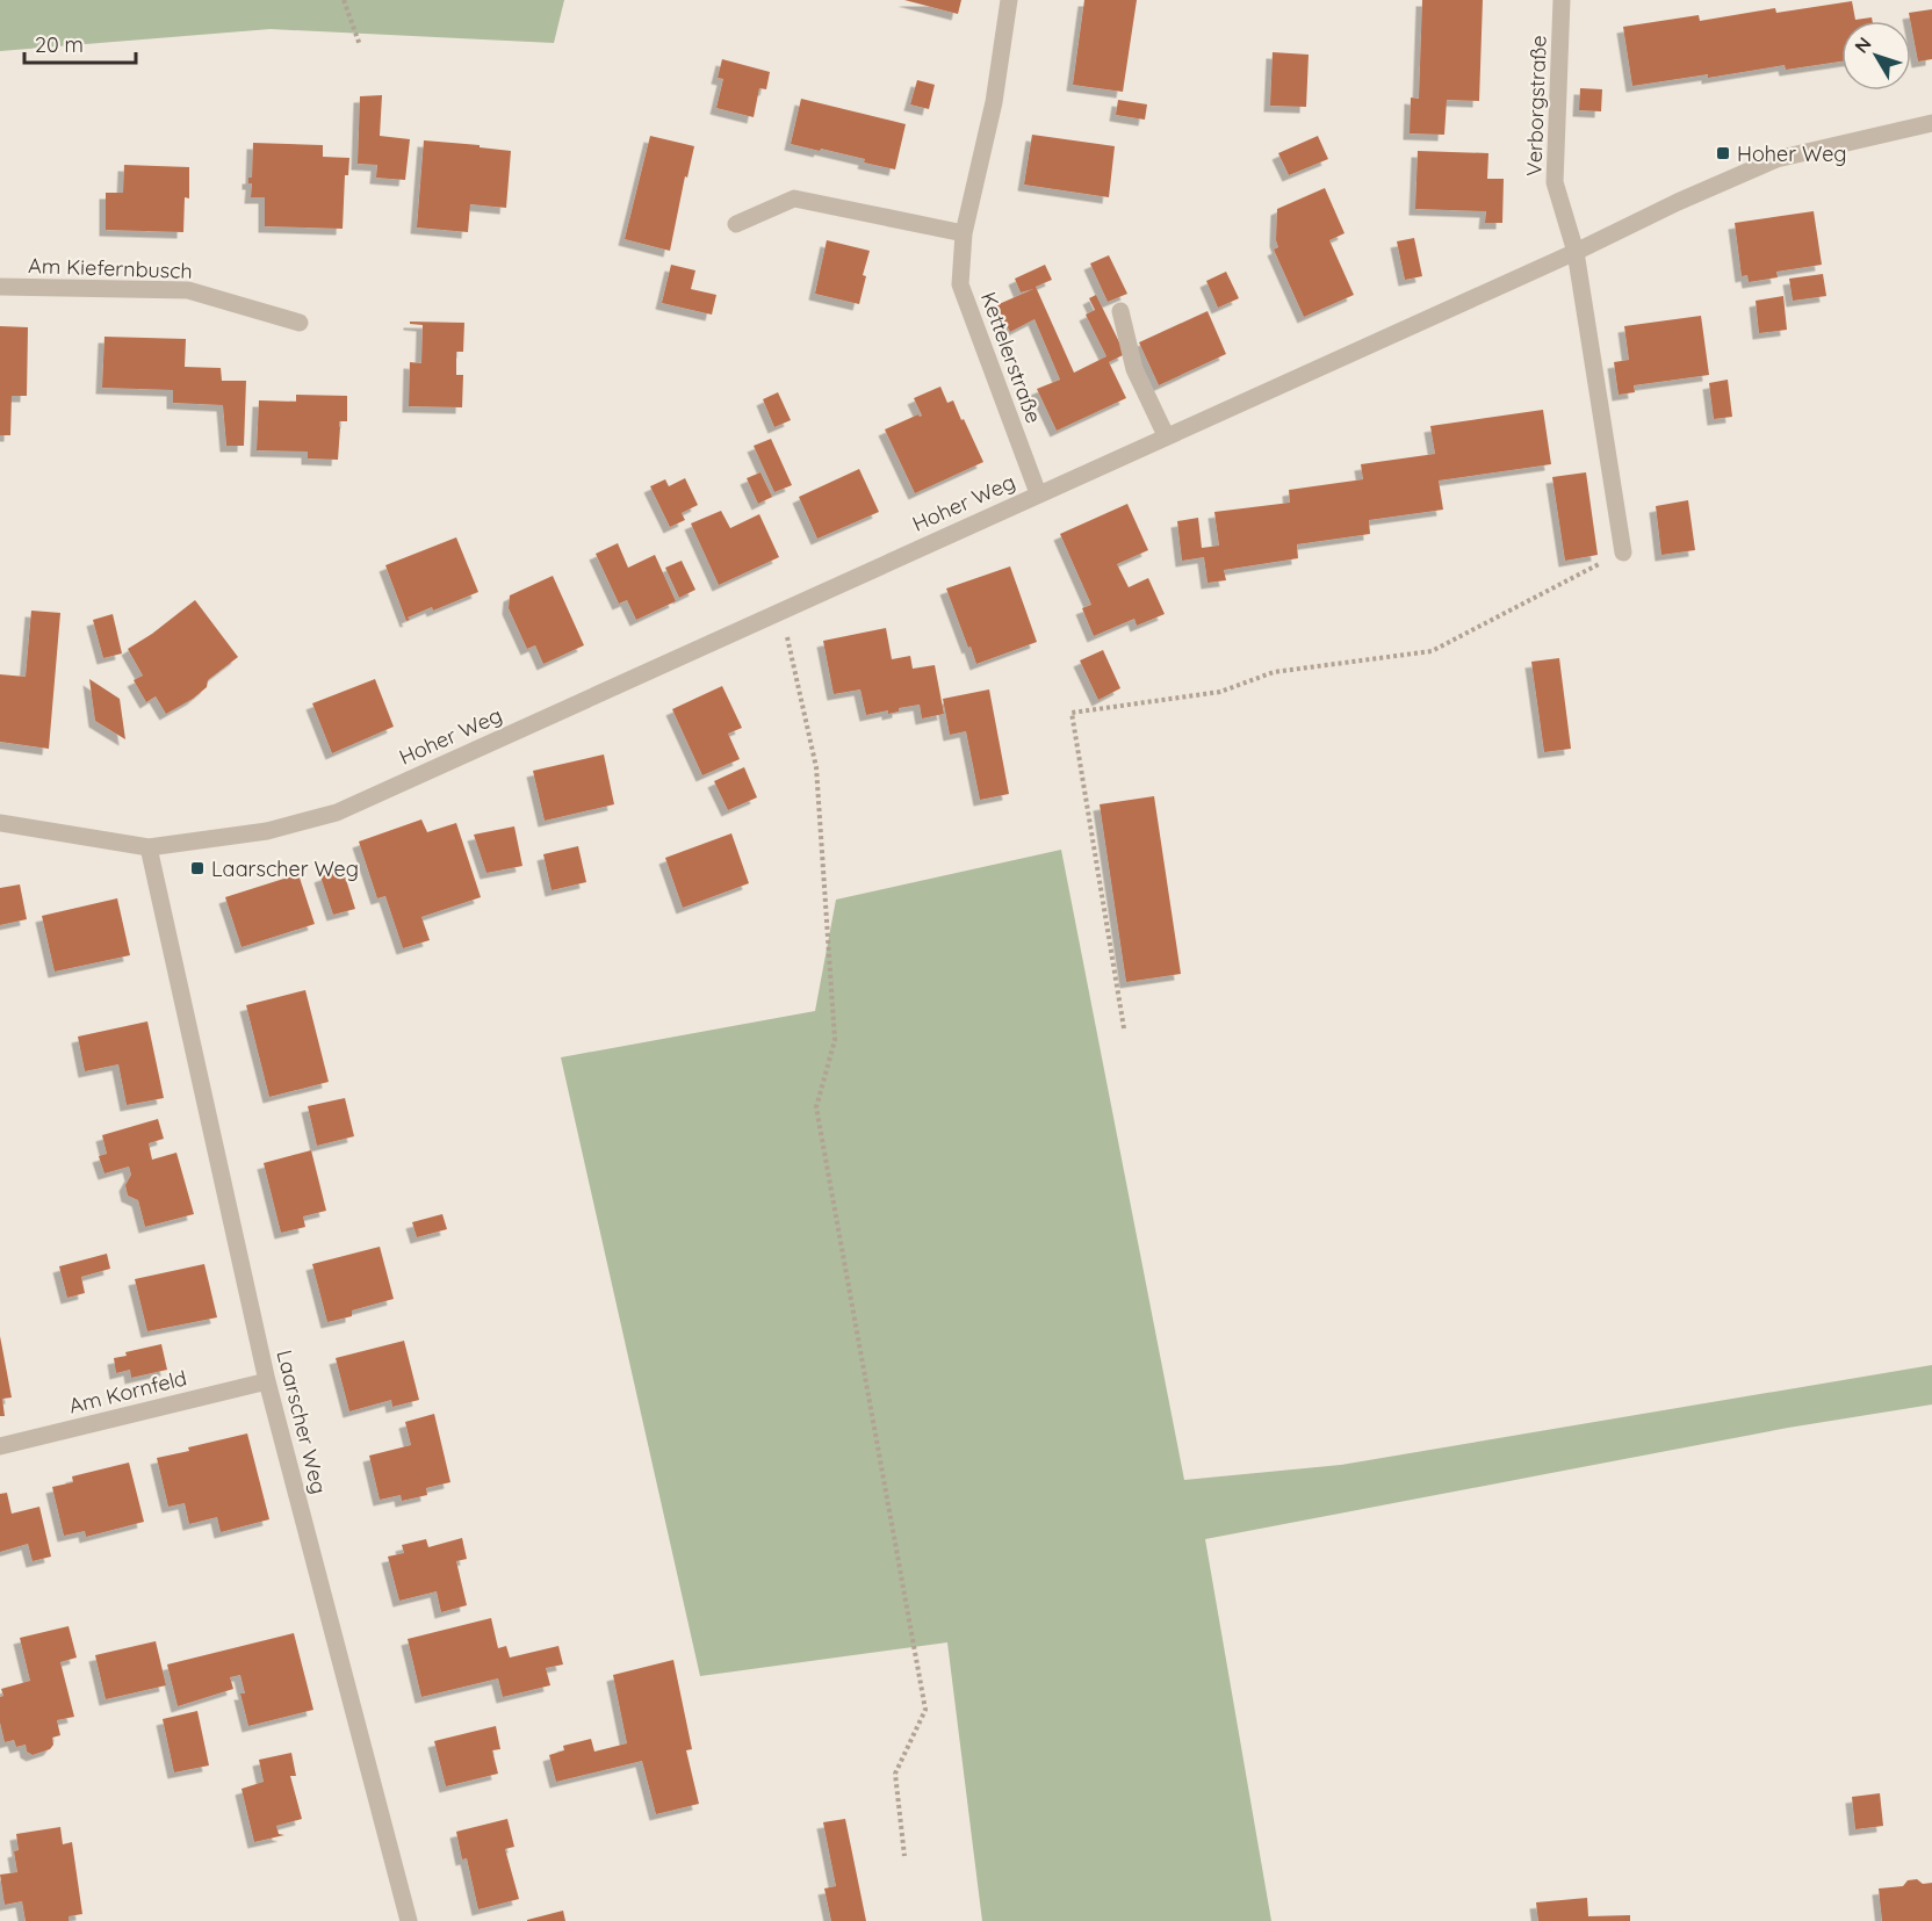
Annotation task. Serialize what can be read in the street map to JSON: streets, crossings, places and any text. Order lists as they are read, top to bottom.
{
  "streets": {
    "street": [
      "Verborgstraße",
      "Am Kiefernbusch",
      "Kettelerstraße",
      "Hoher Weg",
      "Am Kornfeld",
      "Laarscher Weg"
    ]
  },
  "crossings": [
    ["Verborgstraße", "Hoher Weg"],
    ["Kettelerstraße", "Hoher Weg"],
    ["Hoher Weg", "Laarscher Weg"],
    ["Am Kornfeld", "Laarscher Weg"]
  ],
  "places": {
    "transit": ["Hoher Weg", "Laarscher Weg"]
  },
  "scale_bar": "20 m",
  "north": "top left"
}
